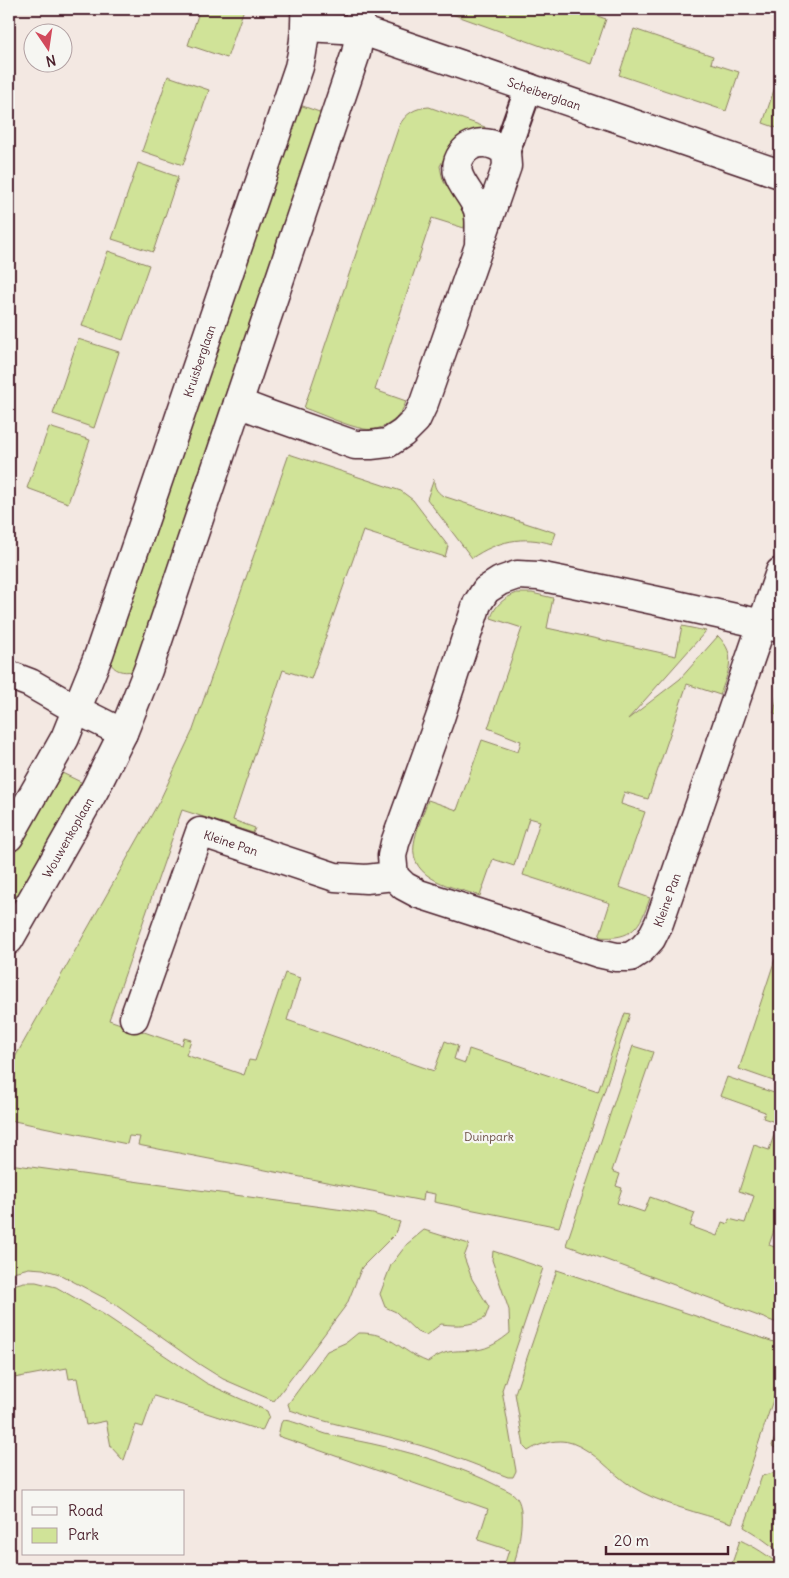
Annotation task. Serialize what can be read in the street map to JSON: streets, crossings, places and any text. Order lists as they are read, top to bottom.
{
  "streets": {
    "street": [
      "Scheiberglaan",
      "Kruisberglaan",
      "Wouwenkoplaan",
      "Kleine Pan"
    ]
  },
  "crossings": [
    ["Scheiberglaan", "Kruisberglaan"]
  ],
  "parks": ["Duinpark"],
  "legend": ["Road", "Park"],
  "scale_bar": "20 m",
  "north": "bottom"
}
